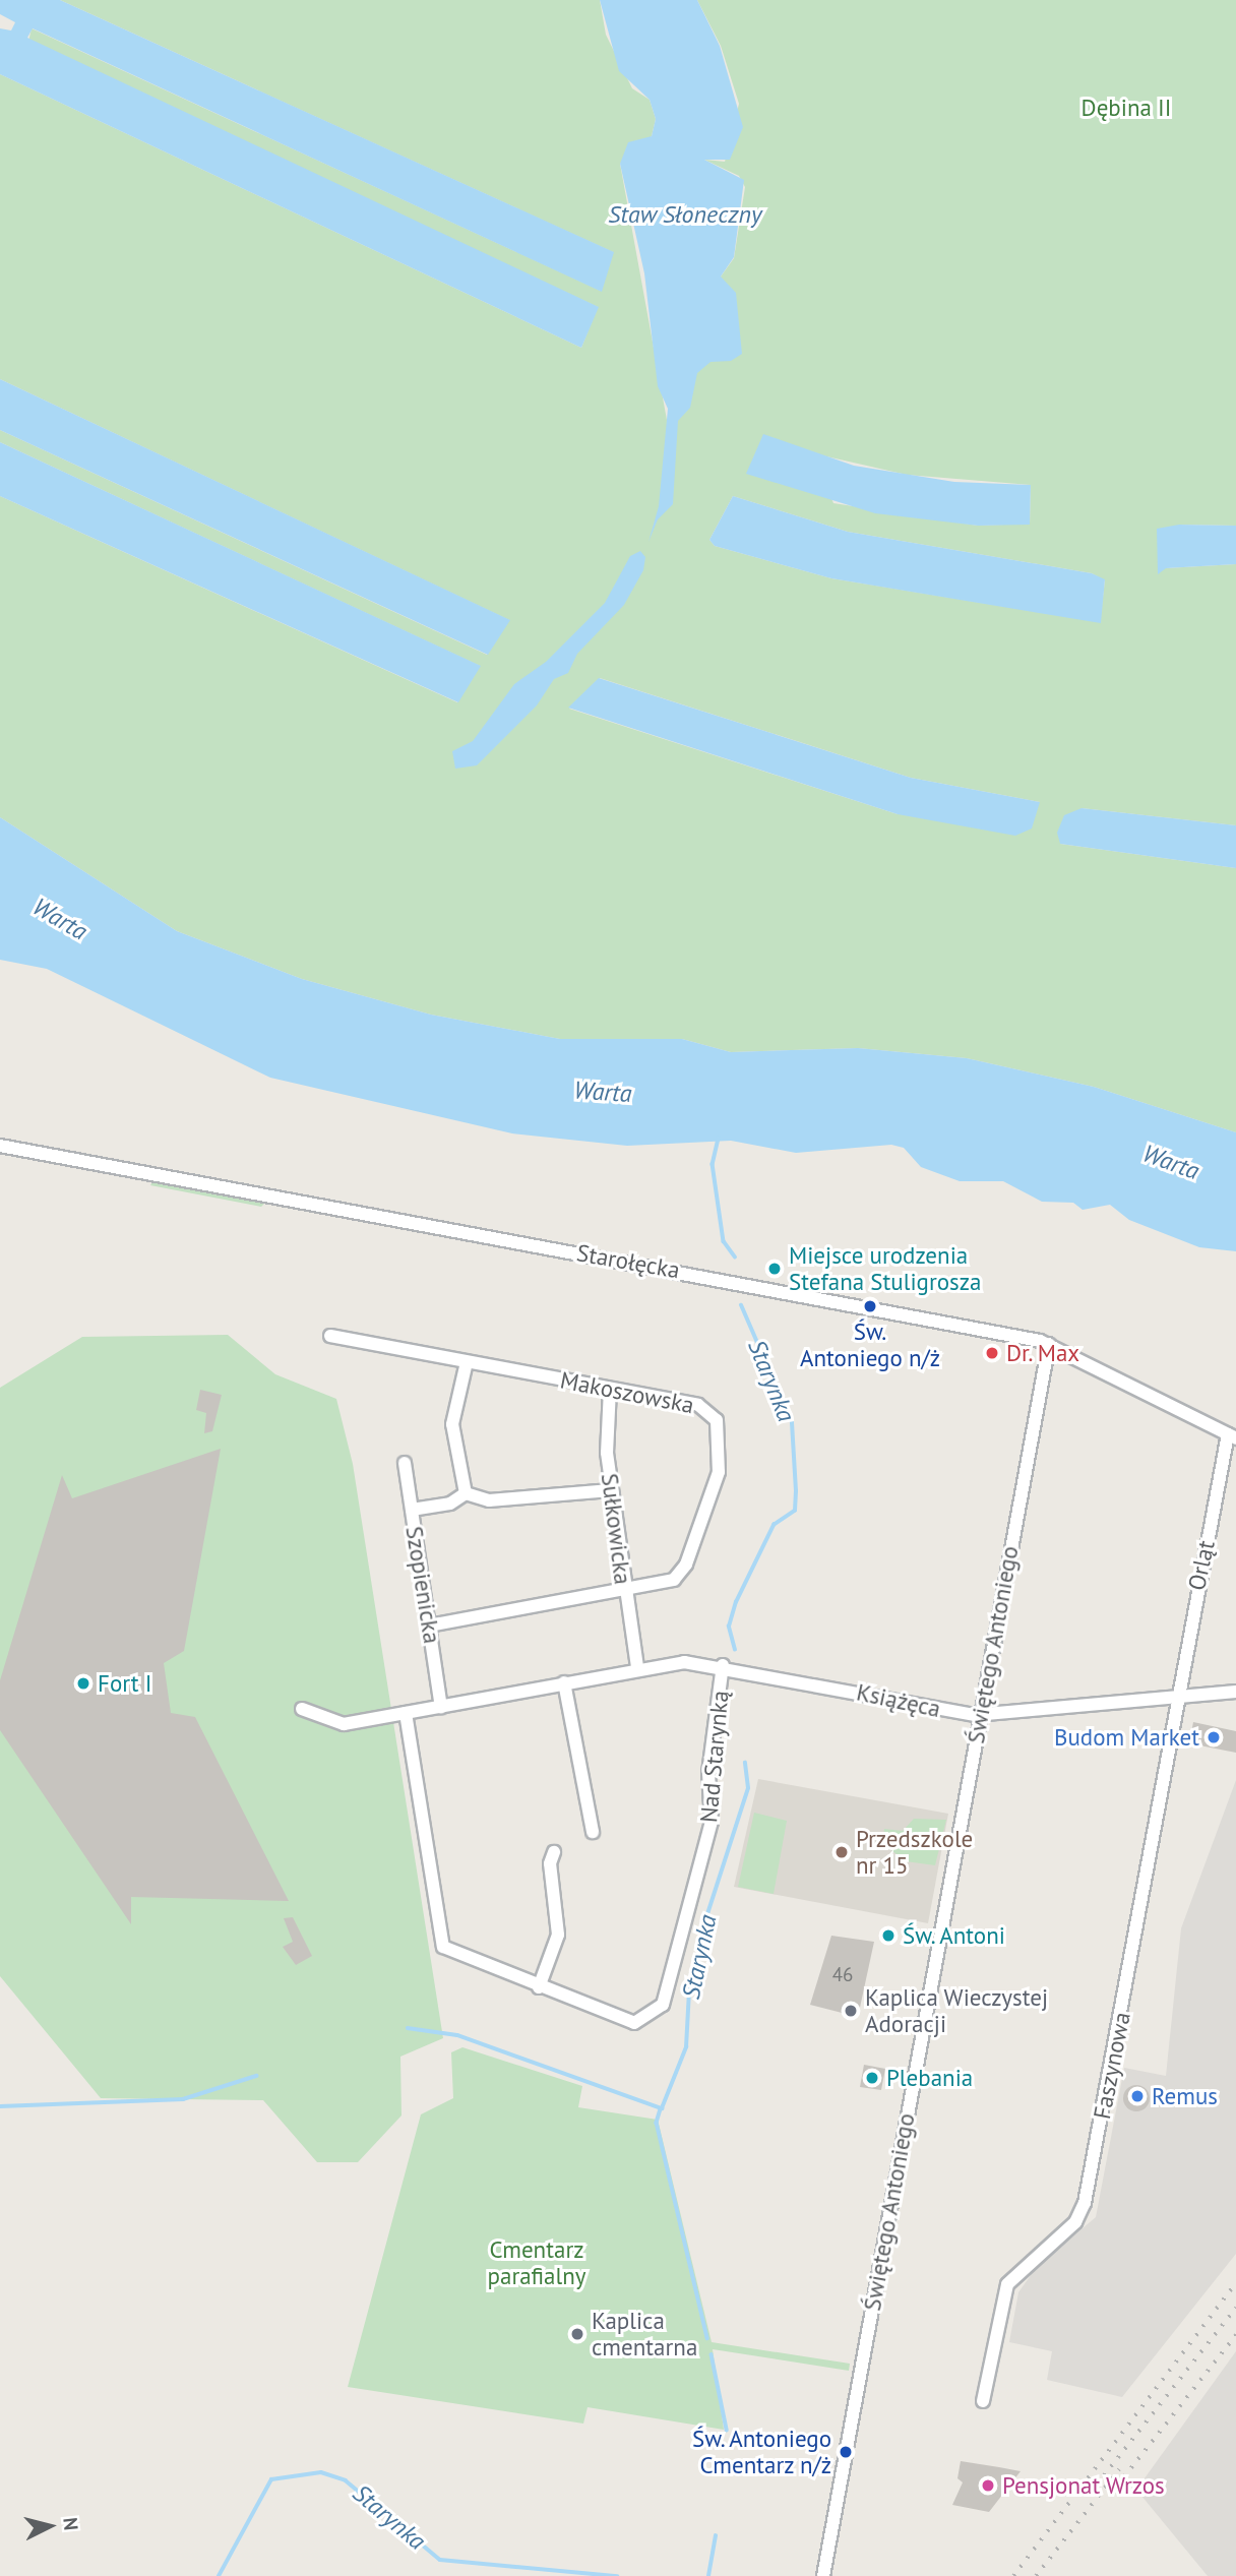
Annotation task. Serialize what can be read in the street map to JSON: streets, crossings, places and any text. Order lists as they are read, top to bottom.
{
  "streets": {
    "street": [
      "Starołęcka",
      "Makoszowska",
      "Sułkowicka",
      "Orląt",
      "Szopienicka",
      "Świętego Antoniego",
      "Książęca",
      "Nad Starynką",
      "Faszynowa"
    ]
  },
  "crossings": [
    ["Starołęcka", "Orląt"],
    ["Starołęcka", "Świętego Antoniego"],
    ["Makoszowska", "Sułkowicka"],
    ["Makoszowska", "Szopienicka"],
    ["Sułkowicka", "Książęca"],
    ["Orląt", "Książęca"],
    ["Orląt", "Faszynowa"],
    ["Szopienicka", "Książęca"],
    ["Świętego Antoniego", "Książęca"],
    ["Książęca", "Nad Starynką"],
    ["Książęca", "Faszynowa"]
  ],
  "water": ["Staw Słoneczny", "Warta", "Starynka"],
  "parks": ["Dębina II", "Cmentarz parafialny"],
  "places": [
    "Miejsce urodzenia Stefana Stuligrosza",
    "Św. Antoniego n/ż",
    "Dr. Max",
    "Fort I",
    "Budom Market",
    "Przedszkole nr 15",
    "Św. Antoni",
    "Kaplica Wieczystej Adoracji",
    "Plebania",
    "Remus",
    "Kaplica cmentarna",
    "Św. Antoniego Cmentarz n/ż",
    "Pensjonat Wrzos"
  ],
  "house_numbers": ["46"],
  "north": "right"
}
